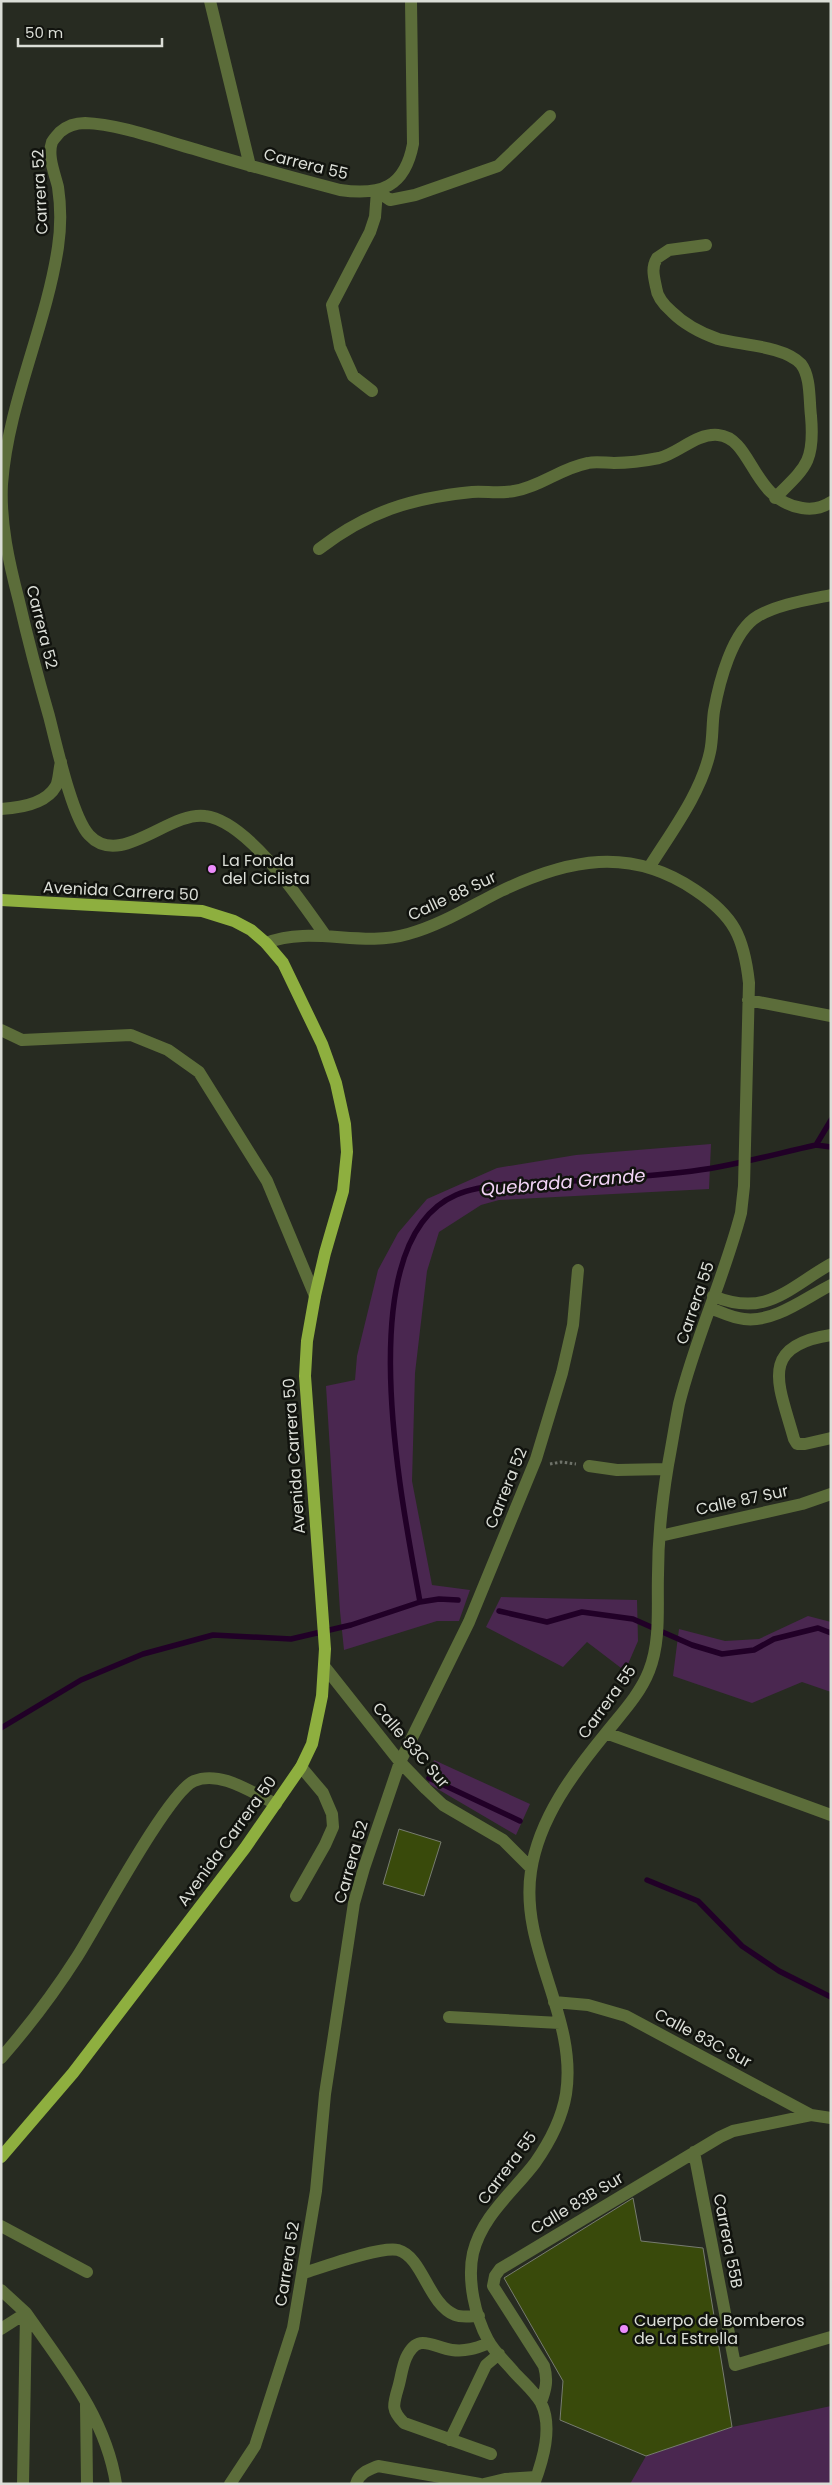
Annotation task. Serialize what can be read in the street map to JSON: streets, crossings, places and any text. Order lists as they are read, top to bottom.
{
  "streets": {
    "main road": ["Avenida Carrera 50"],
    "street": [
      "Carrera 55",
      "Carrera 52",
      "Calle 88 Sur",
      "Calle 87 Sur",
      "Calle 83C Sur",
      "Calle 83B Sur",
      "Carrera 55B"
    ]
  },
  "crossings": [
    ["Carrera 55", "Carrera 52"],
    ["Carrera 55", "Calle 88 Sur"],
    ["Carrera 55", "Calle 87 Sur"],
    ["Carrera 55", "Calle 83C Sur"],
    ["Carrera 55", "Calle 83B Sur"],
    ["Carrera 52", "Calle 88 Sur"],
    ["Carrera 52", "Calle 83C Sur"],
    ["Avenida Carrera 50", "Calle 88 Sur"],
    ["Avenida Carrera 50", "Calle 83C Sur"],
    ["Calle 83C Sur", "Calle 83B Sur"],
    ["Calle 83B Sur", "Carrera 55B"]
  ],
  "water": ["Quebrada Grande"],
  "places": ["La Fonda del Ciclista", "Cuerpo de Bomberos de La Estrella"],
  "scale_bar": "50 m"
}
